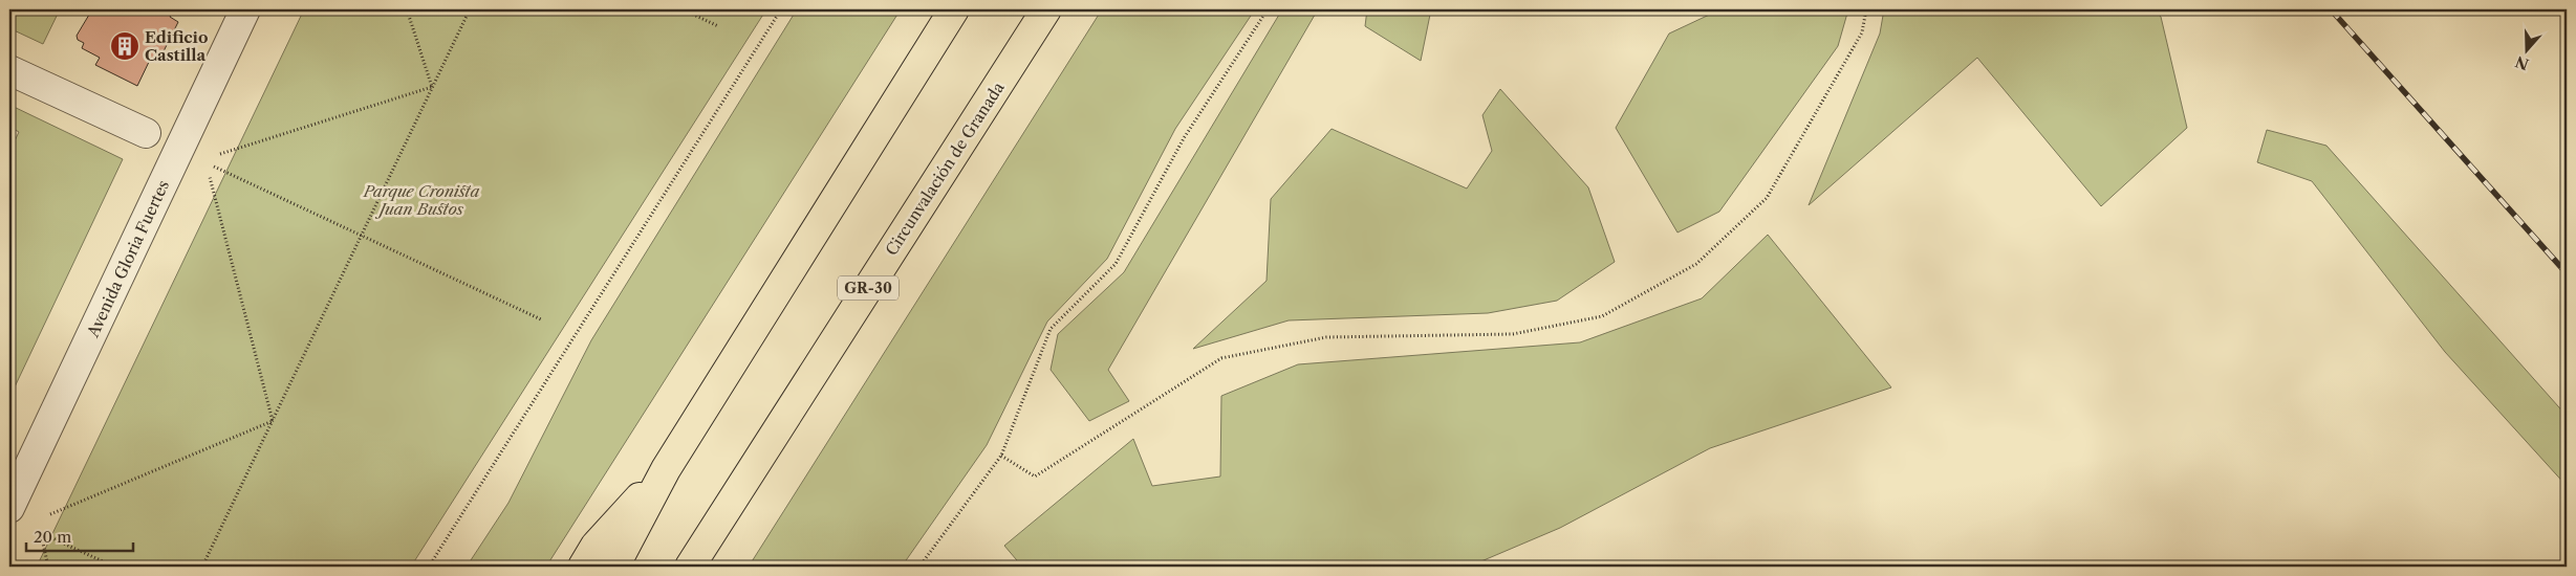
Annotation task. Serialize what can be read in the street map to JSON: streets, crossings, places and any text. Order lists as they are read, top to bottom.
{
  "streets": {
    "highway": ["Circunvalación de Granada", "GR-30"],
    "street": ["Avenida Gloria Fuertes"]
  },
  "parks": ["Parque Cronista Juan Bustos"],
  "places": {
    "building": ["Edificio Castilla"]
  },
  "scale_bar": "20 m",
  "north": "bottom"
}
